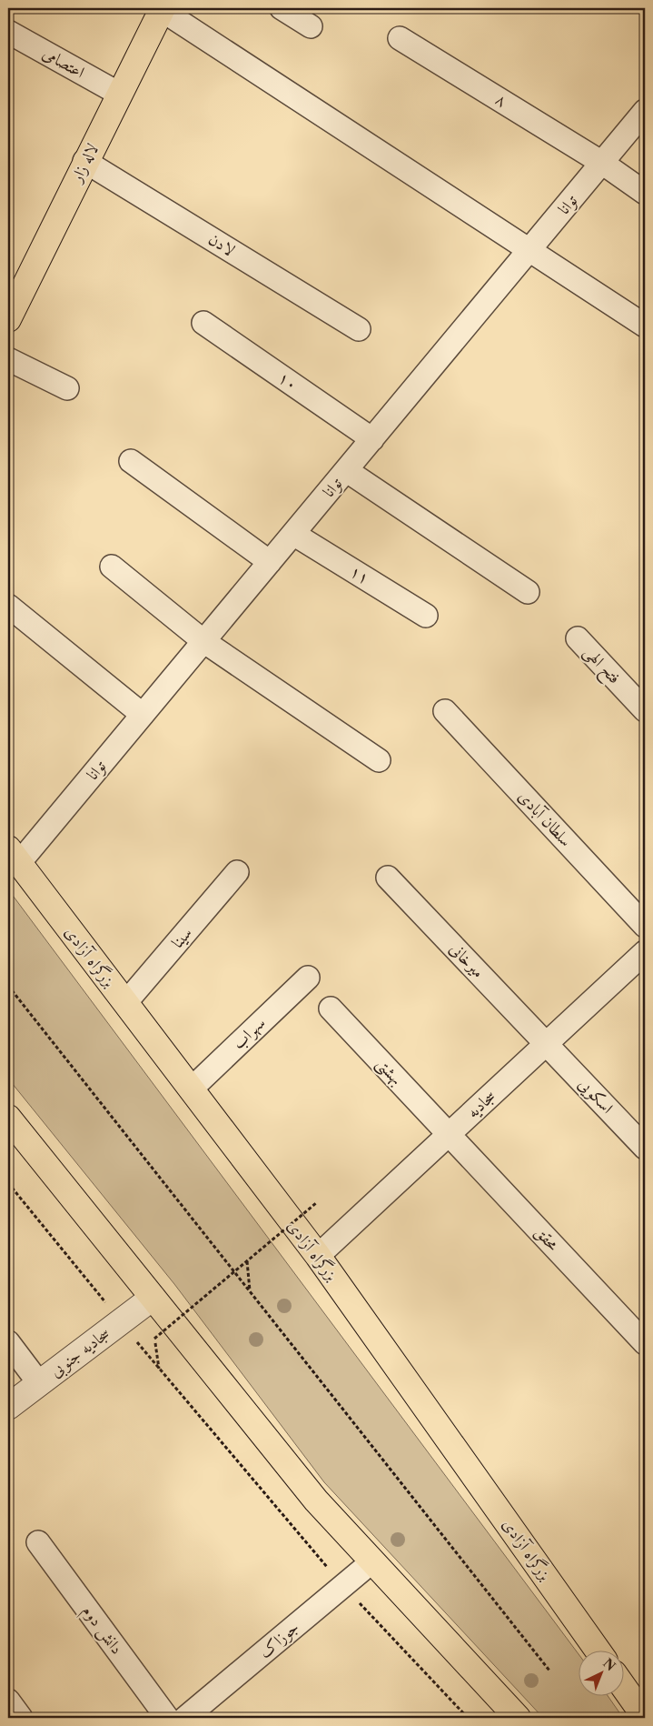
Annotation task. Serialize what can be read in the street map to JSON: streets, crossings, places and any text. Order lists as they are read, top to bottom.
{
  "streets": {
    "main road": ["لاله زار", "بزرگراه آزادی"],
    "street": [
      "اعتصامی",
      "۸",
      "توانا",
      "لادن",
      "۱۰",
      "۱۱",
      "فتح الهی",
      "سلطان آبادی",
      "سینا",
      "میرخانی",
      "سهراب",
      "بهشتی",
      "اسکویی",
      "سجادیه",
      "محقق",
      "سجادیه جنوبی",
      "دانش دوم",
      "جوزاک"
    ]
  },
  "crossings": [
    ["اعتصامی", "لاله زار"],
    ["۸", "توانا"],
    ["لاله زار", "لادن"],
    ["توانا", "۱۰"],
    ["توانا", "۱۱"],
    ["توانا", "بزرگراه آزادی"],
    ["سینا", "بزرگراه آزادی"],
    ["بزرگراه آزادی", "سهراب"],
    ["بزرگراه آزادی", "سجادیه"],
    ["میرخانی", "اسکویی"],
    ["میرخانی", "سجادیه"],
    ["بهشتی", "سجادیه"],
    ["بهشتی", "محقق"],
    ["اسکویی", "سجادیه"],
    ["سجادیه", "محقق"]
  ],
  "north": "top right"
}
